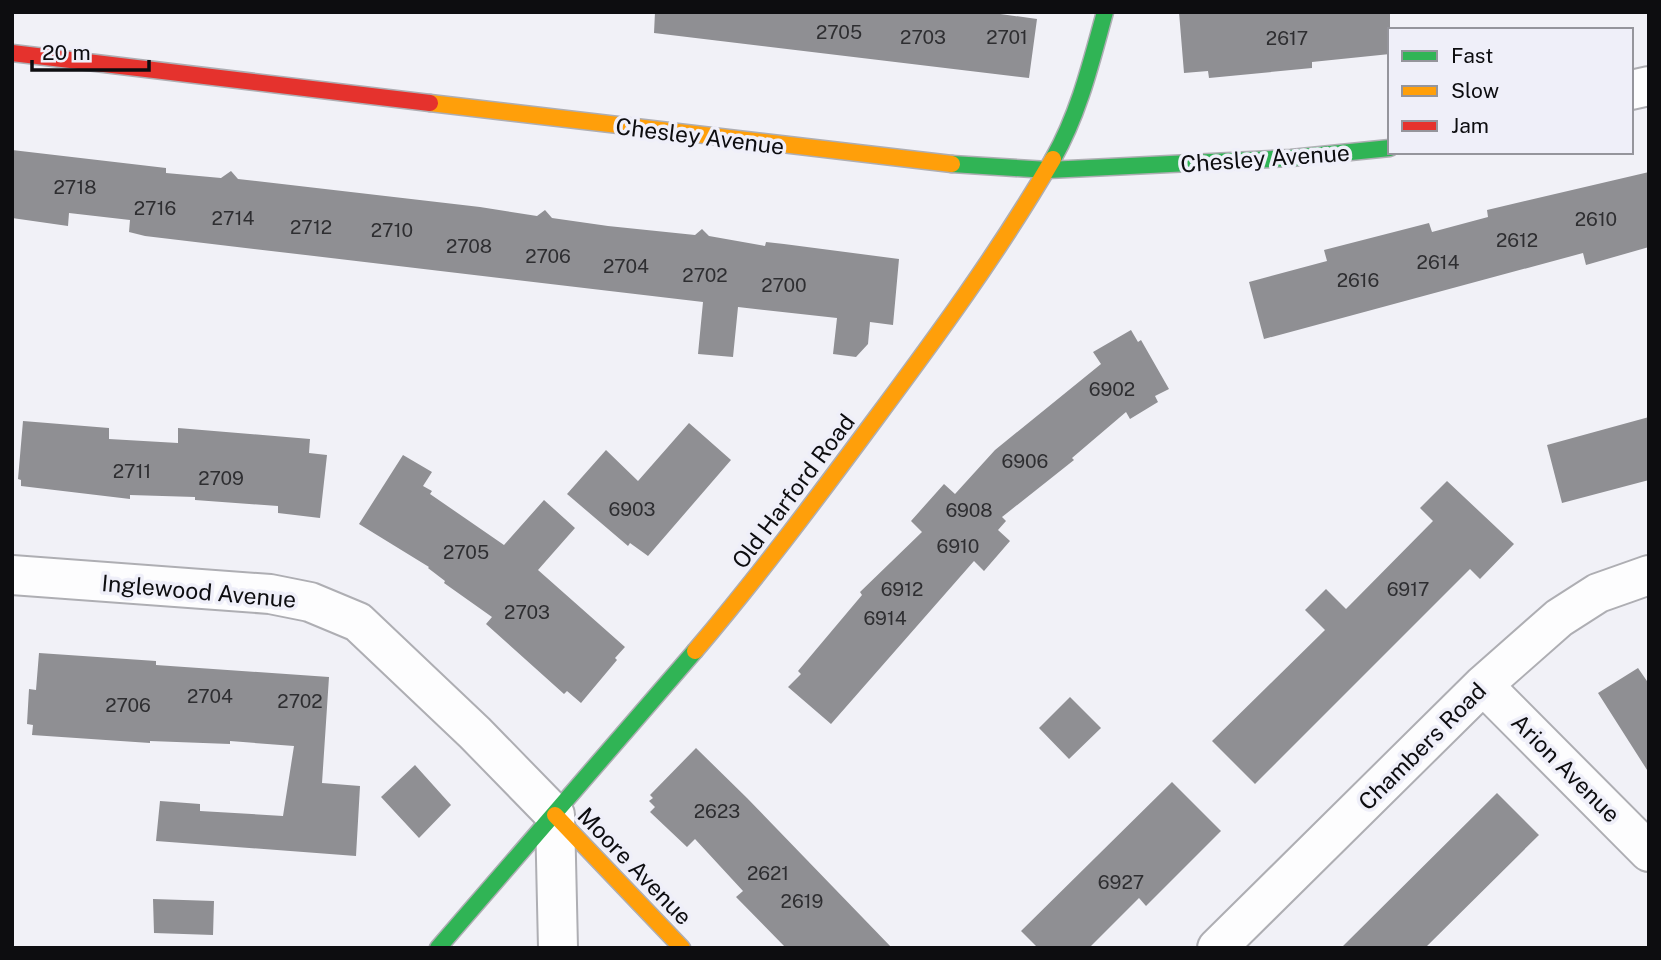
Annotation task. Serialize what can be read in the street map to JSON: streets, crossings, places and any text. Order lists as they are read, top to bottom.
{
  "streets": {
    "street": [
      "Chesley Avenue",
      "Old Harford Road",
      "Inglewood Avenue",
      "Chambers Road",
      "Arion Avenue",
      "Moore Avenue"
    ]
  },
  "crossings": [
    ["Chesley Avenue", "Old Harford Road"],
    ["Old Harford Road", "Inglewood Avenue"],
    ["Old Harford Road", "Moore Avenue"],
    ["Inglewood Avenue", "Moore Avenue"],
    ["Chambers Road", "Arion Avenue"]
  ],
  "house_numbers": [
    "2705",
    "2703",
    "2701",
    "2617",
    "2718",
    "2716",
    "2714",
    "2610",
    "2712",
    "2710",
    "2612",
    "2708",
    "2706",
    "2614",
    "2704",
    "2702",
    "2616",
    "2700",
    "6902",
    "6906",
    "2711",
    "2709",
    "6903",
    "6908",
    "6910",
    "2705",
    "6912",
    "6917",
    "2703",
    "6914",
    "2704",
    "2702",
    "2706",
    "2623",
    "2621",
    "6927",
    "2619"
  ],
  "legend": ["Fast", "Slow", "Jam"],
  "scale_bar": "20 m"
}
